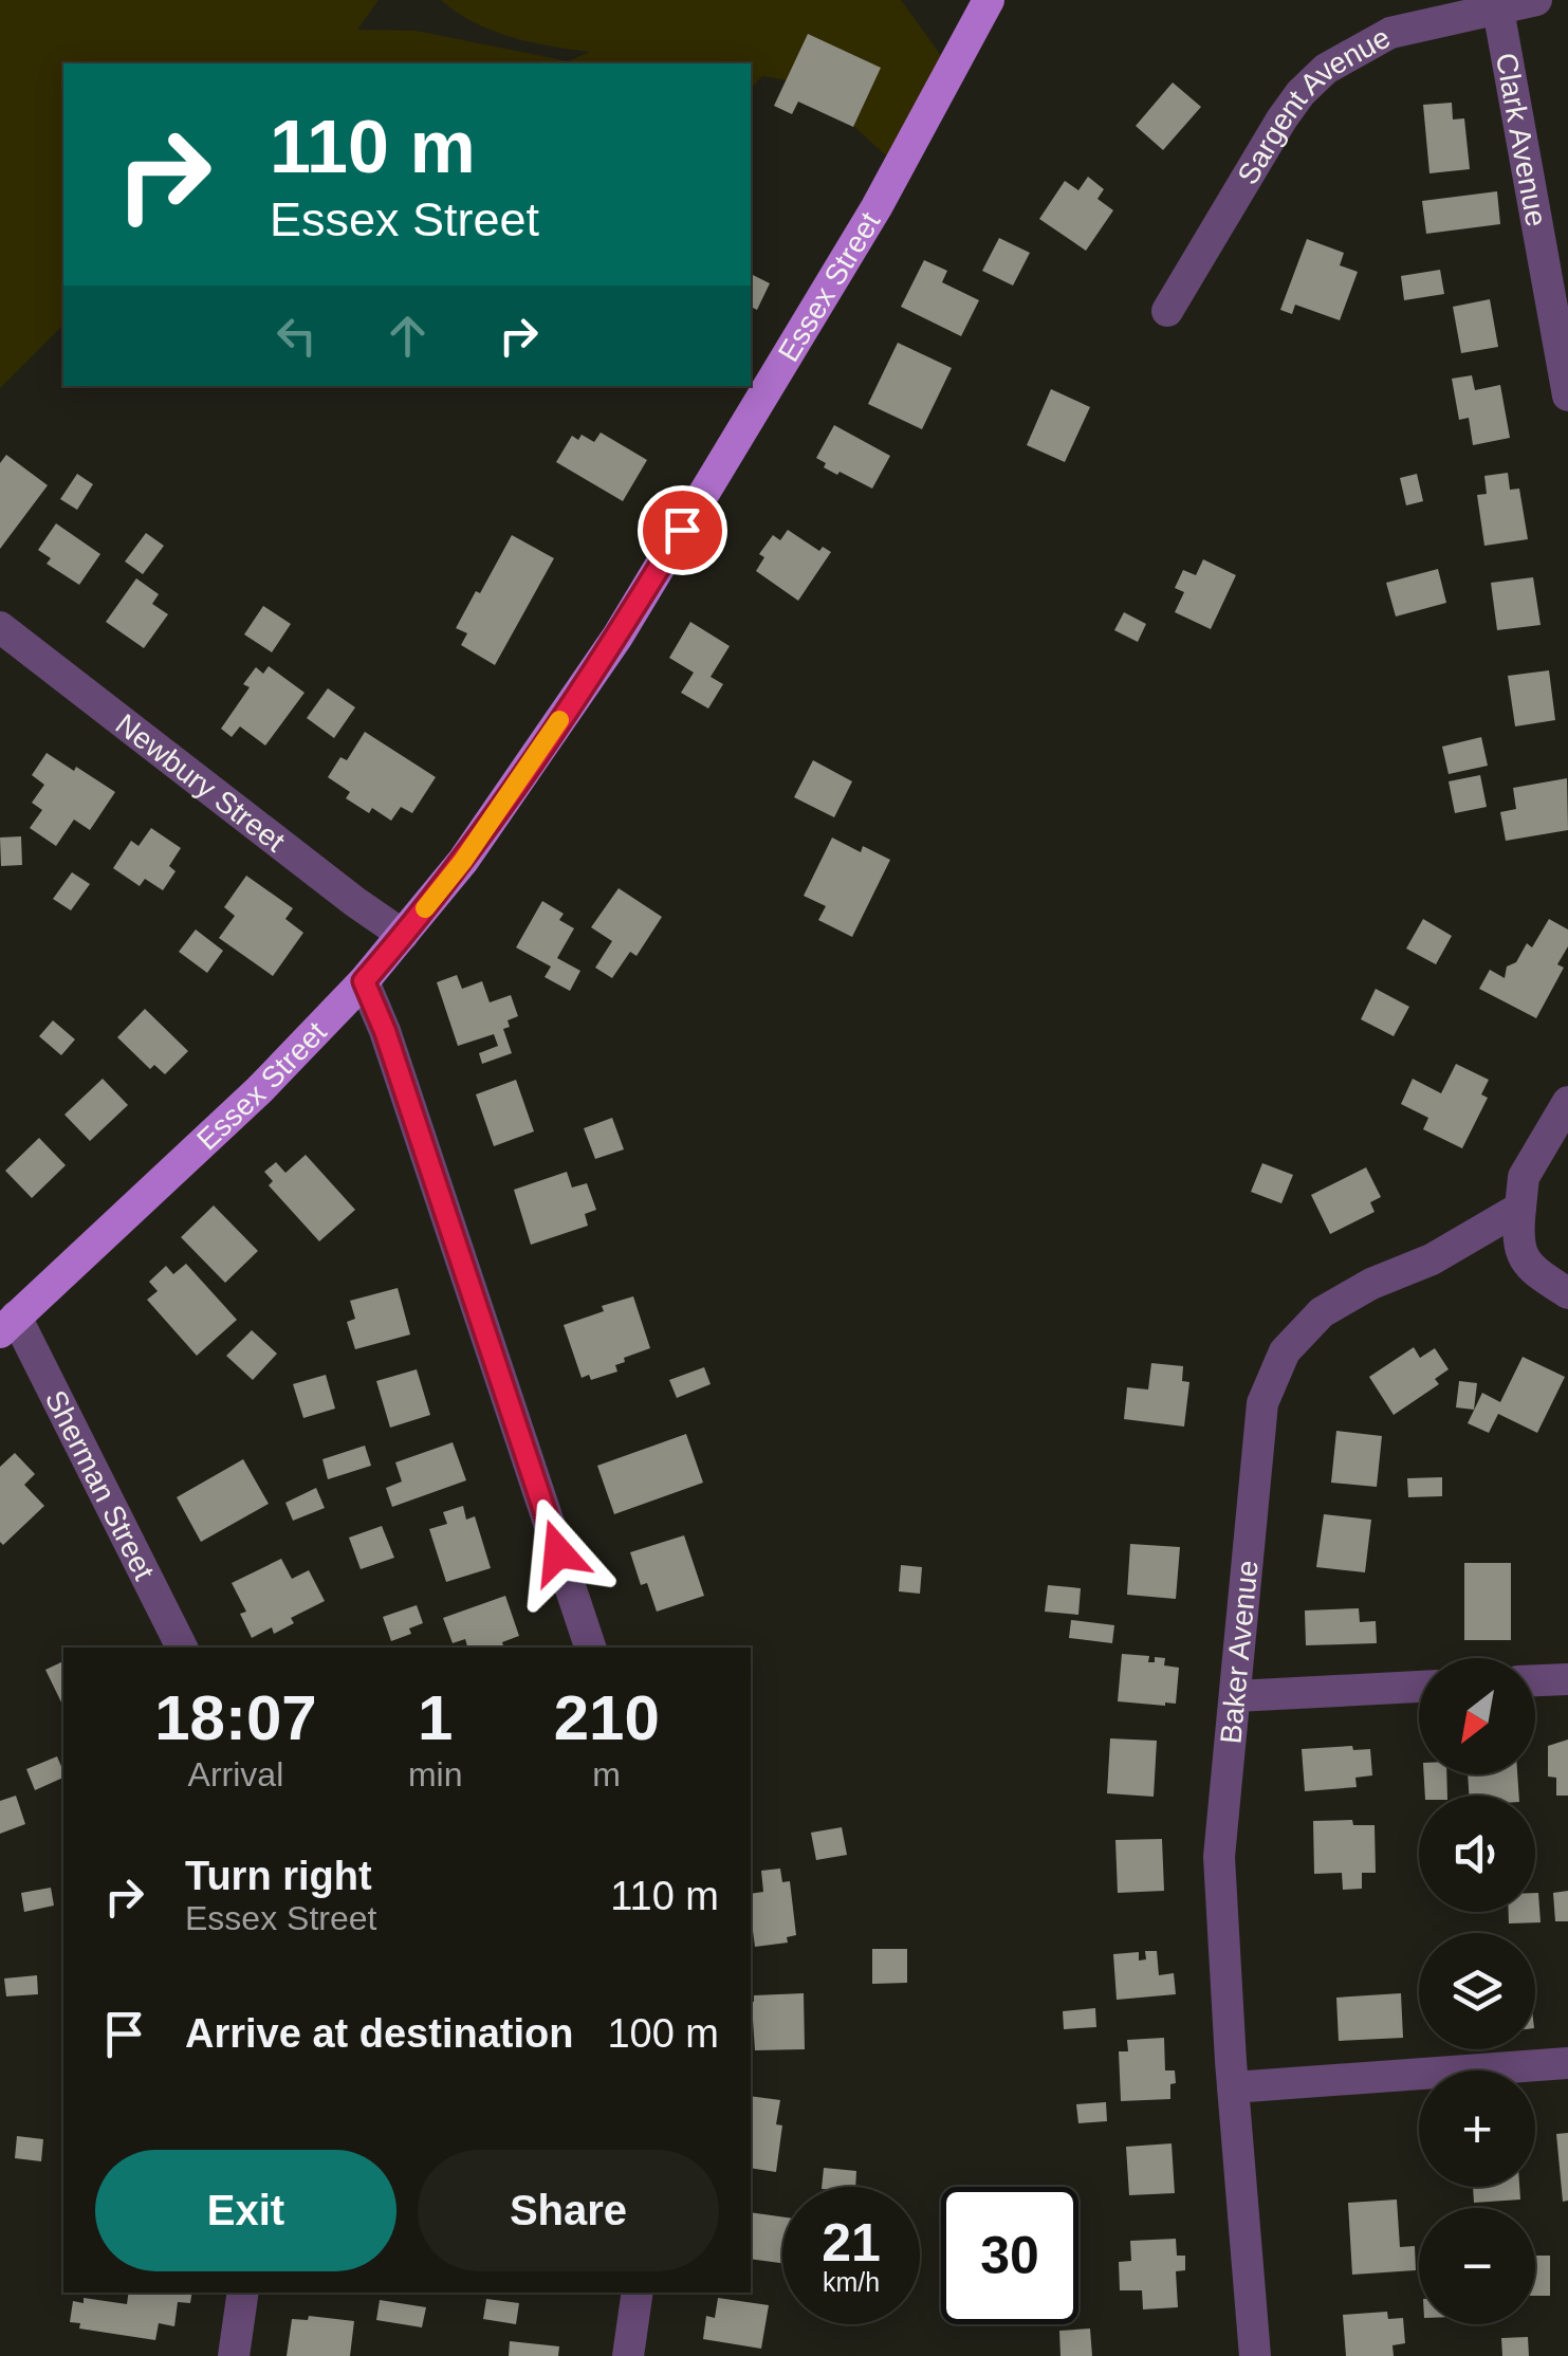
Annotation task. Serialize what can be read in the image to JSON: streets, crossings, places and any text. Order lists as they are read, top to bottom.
{
  "streets": {
    "main road": ["Essex Street"],
    "street": [
      "Sargent Avenue",
      "Clark Avenue",
      "Newbury Street",
      "Sherman Street",
      "Baker Avenue"
    ]
  },
  "crossings": [
    ["Sargent Avenue", "Clark Avenue"],
    ["Essex Street", "Newbury Street"],
    ["Essex Street", "Sherman Street"]
  ],
  "north": "bottom left",
  "page": {
    "turn": ["110 m", "Essex Street"],
    "eta": [
      "18:07",
      "Arrival",
      "1",
      "min",
      "210",
      "m"
    ],
    "map_buttons": ["+", "−"],
    "list": [
      {
        "name": "Turn right",
        "note": "Essex Street",
        "value": "110 m"
      },
      {
        "name": "Arrive at destination",
        "value": "100 m"
      }
    ],
    "buttons": ["Exit", "Share"],
    "speed": "21 km/h",
    "limit": "30"
  }
}
